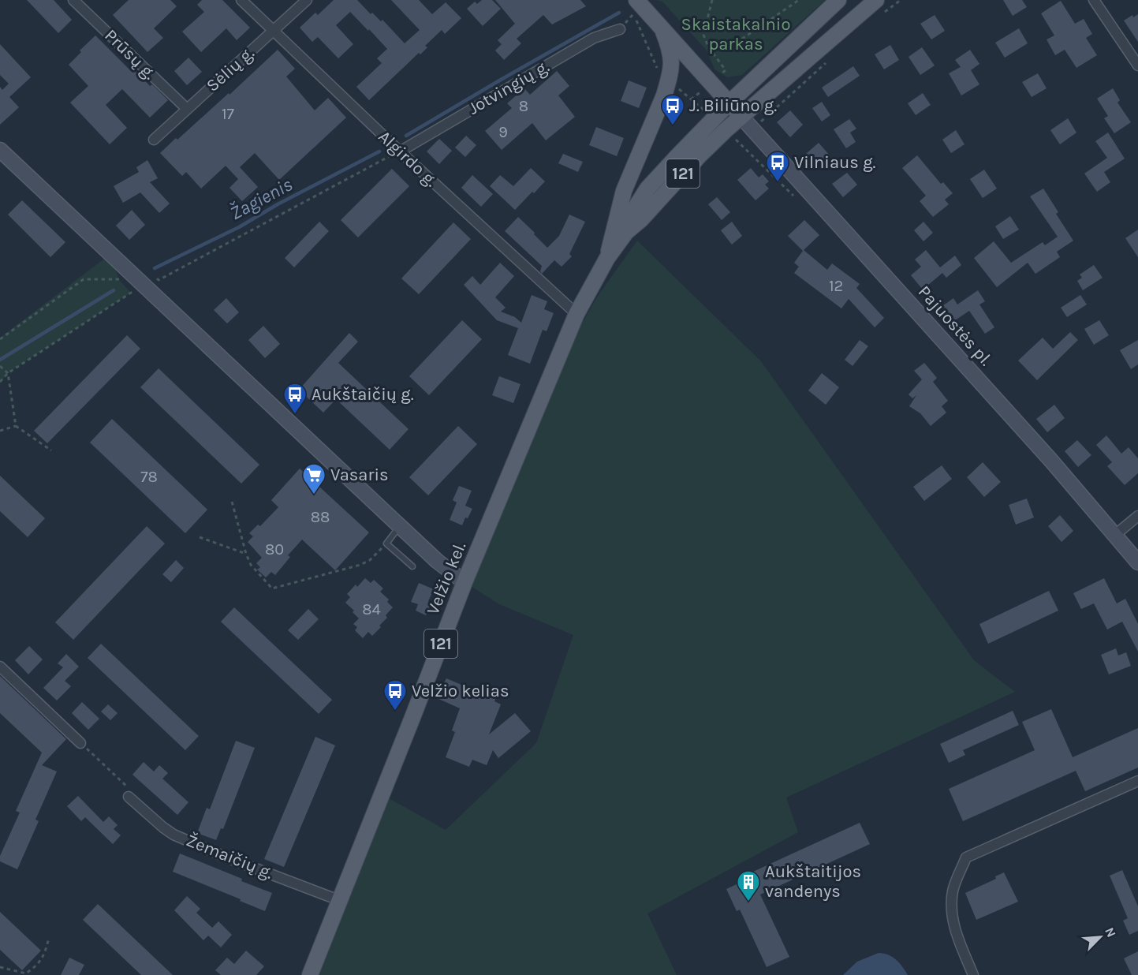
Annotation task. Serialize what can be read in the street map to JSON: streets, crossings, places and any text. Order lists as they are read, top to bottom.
{
  "streets": {
    "main road": ["121", "Pajuostės pl.", "Velžio kel."],
    "street": [
      "Prūsų g.",
      "Sėlių g.",
      "Jotvingių g.",
      "Algirdo g.",
      "Žemaičių g."
    ]
  },
  "crossings": [
    ["Prūsų g.", "Sėlių g."],
    ["Sėlių g.", "Algirdo g."],
    ["Jotvingių g.", "Algirdo g."],
    ["Algirdo g.", "Velžio kel."],
    ["121", "Pajuostės pl."],
    ["121", "Velžio kel."],
    ["Velžio kel.", "Žemaičių g."]
  ],
  "water": ["Žagienis"],
  "parks": ["Skaistakalnio parkas"],
  "places": {
    "bus stop": [
      "J. Biliūno g.",
      "Vilniaus g.",
      "Aukštaičių g.",
      "Velžio kelias"
    ],
    "supermarket": ["Vasaris"],
    "building": ["Aukštaitijos vandenys"]
  },
  "house_numbers": [
    "8",
    "17",
    "9",
    "12",
    "78",
    "88",
    "80",
    "84"
  ],
  "north": "top right"
}
